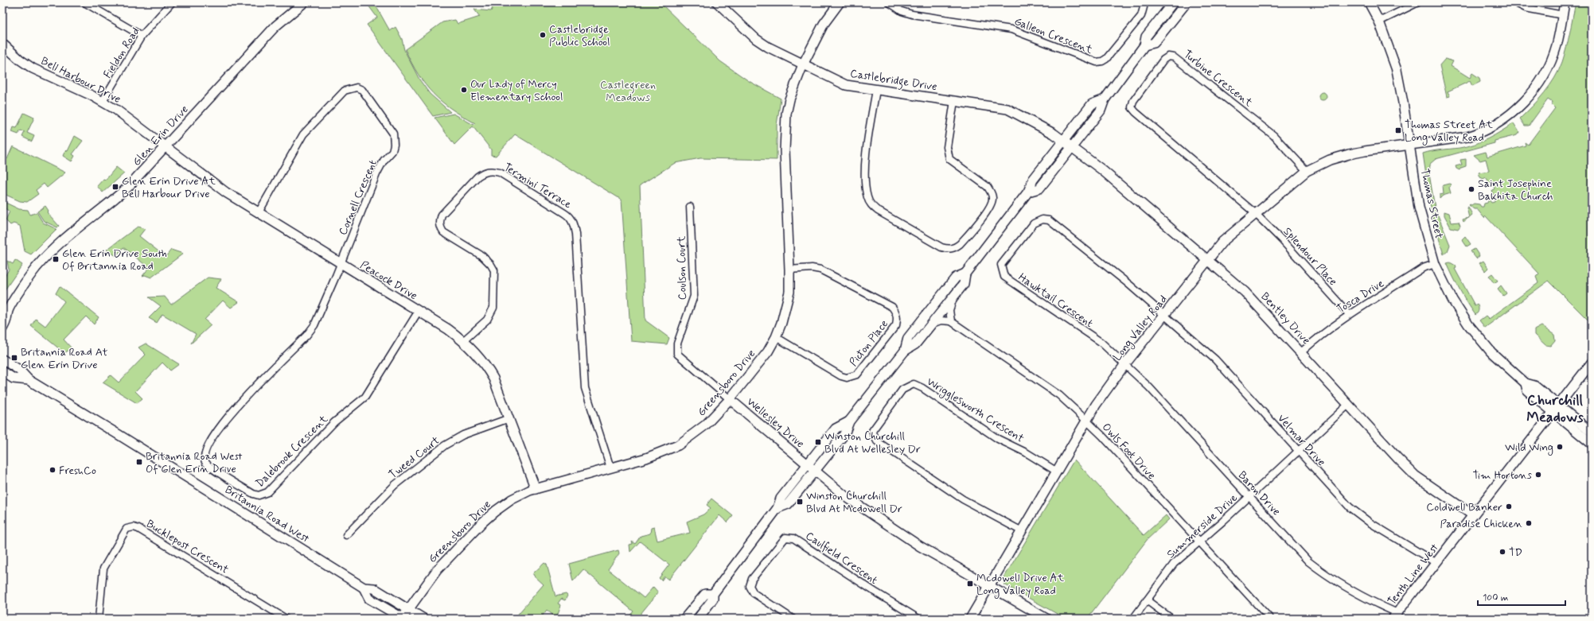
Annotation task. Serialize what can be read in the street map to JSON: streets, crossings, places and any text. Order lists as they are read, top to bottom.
{
  "streets": {
    "street": [
      "Galleon Crescent",
      "Fieldon Road",
      "Turbine Crescent",
      "Bell Harbour Drive",
      "Castlebridge Drive",
      "Glen Erin Drive",
      "Termini Terrace",
      "Cornell Crescent",
      "Thomas Street",
      "Splendour Place",
      "Coulson Court",
      "Peacock Drive",
      "Tosca Drive",
      "Hawktail Crescent",
      "Bentley Drive",
      "Long Valley Road",
      "Picton Place",
      "Greensboro Drive",
      "Wrigglesworth Crescent",
      "Wellesley Drive",
      "Velmar Drive",
      "Dalebrook Crescent",
      "Owls Foot Drive",
      "Tweed Court",
      "Baron Drive",
      "Britannia Road West",
      "Summerside Drive",
      "Bucklepost Crescent",
      "Caulfield Crescent",
      "Tenth Line West"
    ]
  },
  "crossings": [
    ["Fieldon Road", "Bell Harbour Drive"],
    ["Turbine Crescent", "Splendour Place"],
    ["Turbine Crescent", "Long Valley Road"],
    ["Bell Harbour Drive", "Glen Erin Drive"],
    ["Bell Harbour Drive", "Peacock Drive"],
    ["Castlebridge Drive", "Bentley Drive"],
    ["Castlebridge Drive", "Greensboro Drive"],
    ["Glen Erin Drive", "Peacock Drive"],
    ["Termini Terrace", "Peacock Drive"],
    ["Termini Terrace", "Greensboro Drive"],
    ["Cornell Crescent", "Peacock Drive"],
    ["Cornell Crescent", "Dalebrook Crescent"],
    ["Thomas Street", "Tosca Drive"],
    ["Thomas Street", "Long Valley Road"],
    ["Thomas Street", "Tenth Line West"],
    ["Splendour Place", "Tosca Drive"],
    ["Splendour Place", "Long Valley Road"],
    ["Coulson Court", "Greensboro Drive"],
    ["Coulson Court", "Wellesley Drive"],
    ["Peacock Drive", "Greensboro Drive"],
    ["Peacock Drive", "Dalebrook Crescent"],
    ["Peacock Drive", "Tweed Court"],
    ["Tosca Drive", "Bentley Drive"],
    ["Hawktail Crescent", "Long Valley Road"],
    ["Hawktail Crescent", "Velmar Drive"],
    ["Hawktail Crescent", "Baron Drive"],
    ["Bentley Drive", "Long Valley Road"],
    ["Bentley Drive", "Summerside Drive"],
    ["Bentley Drive", "Tenth Line West"],
    ["Long Valley Road", "Wrigglesworth Crescent"],
    ["Long Valley Road", "Wellesley Drive"],
    ["Long Valley Road", "Velmar Drive"],
    ["Long Valley Road", "Owls Foot Drive"],
    ["Long Valley Road", "Baron Drive"],
    ["Picton Place", "Greensboro Drive"],
    ["Greensboro Drive", "Wellesley Drive"],
    ["Greensboro Drive", "Britannia Road West"],
    ["Velmar Drive", "Summerside Drive"],
    ["Velmar Drive", "Tenth Line West"],
    ["Owls Foot Drive", "Summerside Drive"],
    ["Baron Drive", "Summerside Drive"],
    ["Baron Drive", "Tenth Line West"]
  ],
  "districts": ["Churchill Meadows"],
  "parks": ["Castlegreen Meadows"],
  "places": {
    "other": [
      "Castlebridge Public School",
      "Our Lady of Mercy Elementary School",
      "Saint Josephine Bakhita Church",
      "Wild Wing",
      "FreshCo",
      "Tim Hortons",
      "Coldwell Banker",
      "Paradise Chicken",
      "TD"
    ],
    "transit": [
      "Thomas Street At Long Valley Road",
      "Glen Erin Drive At Bell Harbour Drive",
      "Glen Erin Drive South Of Britannia Road",
      "Britannia Road At Glen Erin Drive",
      "Winston Churchill Blvd At Wellesley Dr",
      "Britannia Road West Of Glen Erin Drive",
      "Winston Churchill Blvd At Mcdowell Dr",
      "Mcdowell Drive At Long Valley Road"
    ]
  },
  "scale_bar": "100 m"
}
